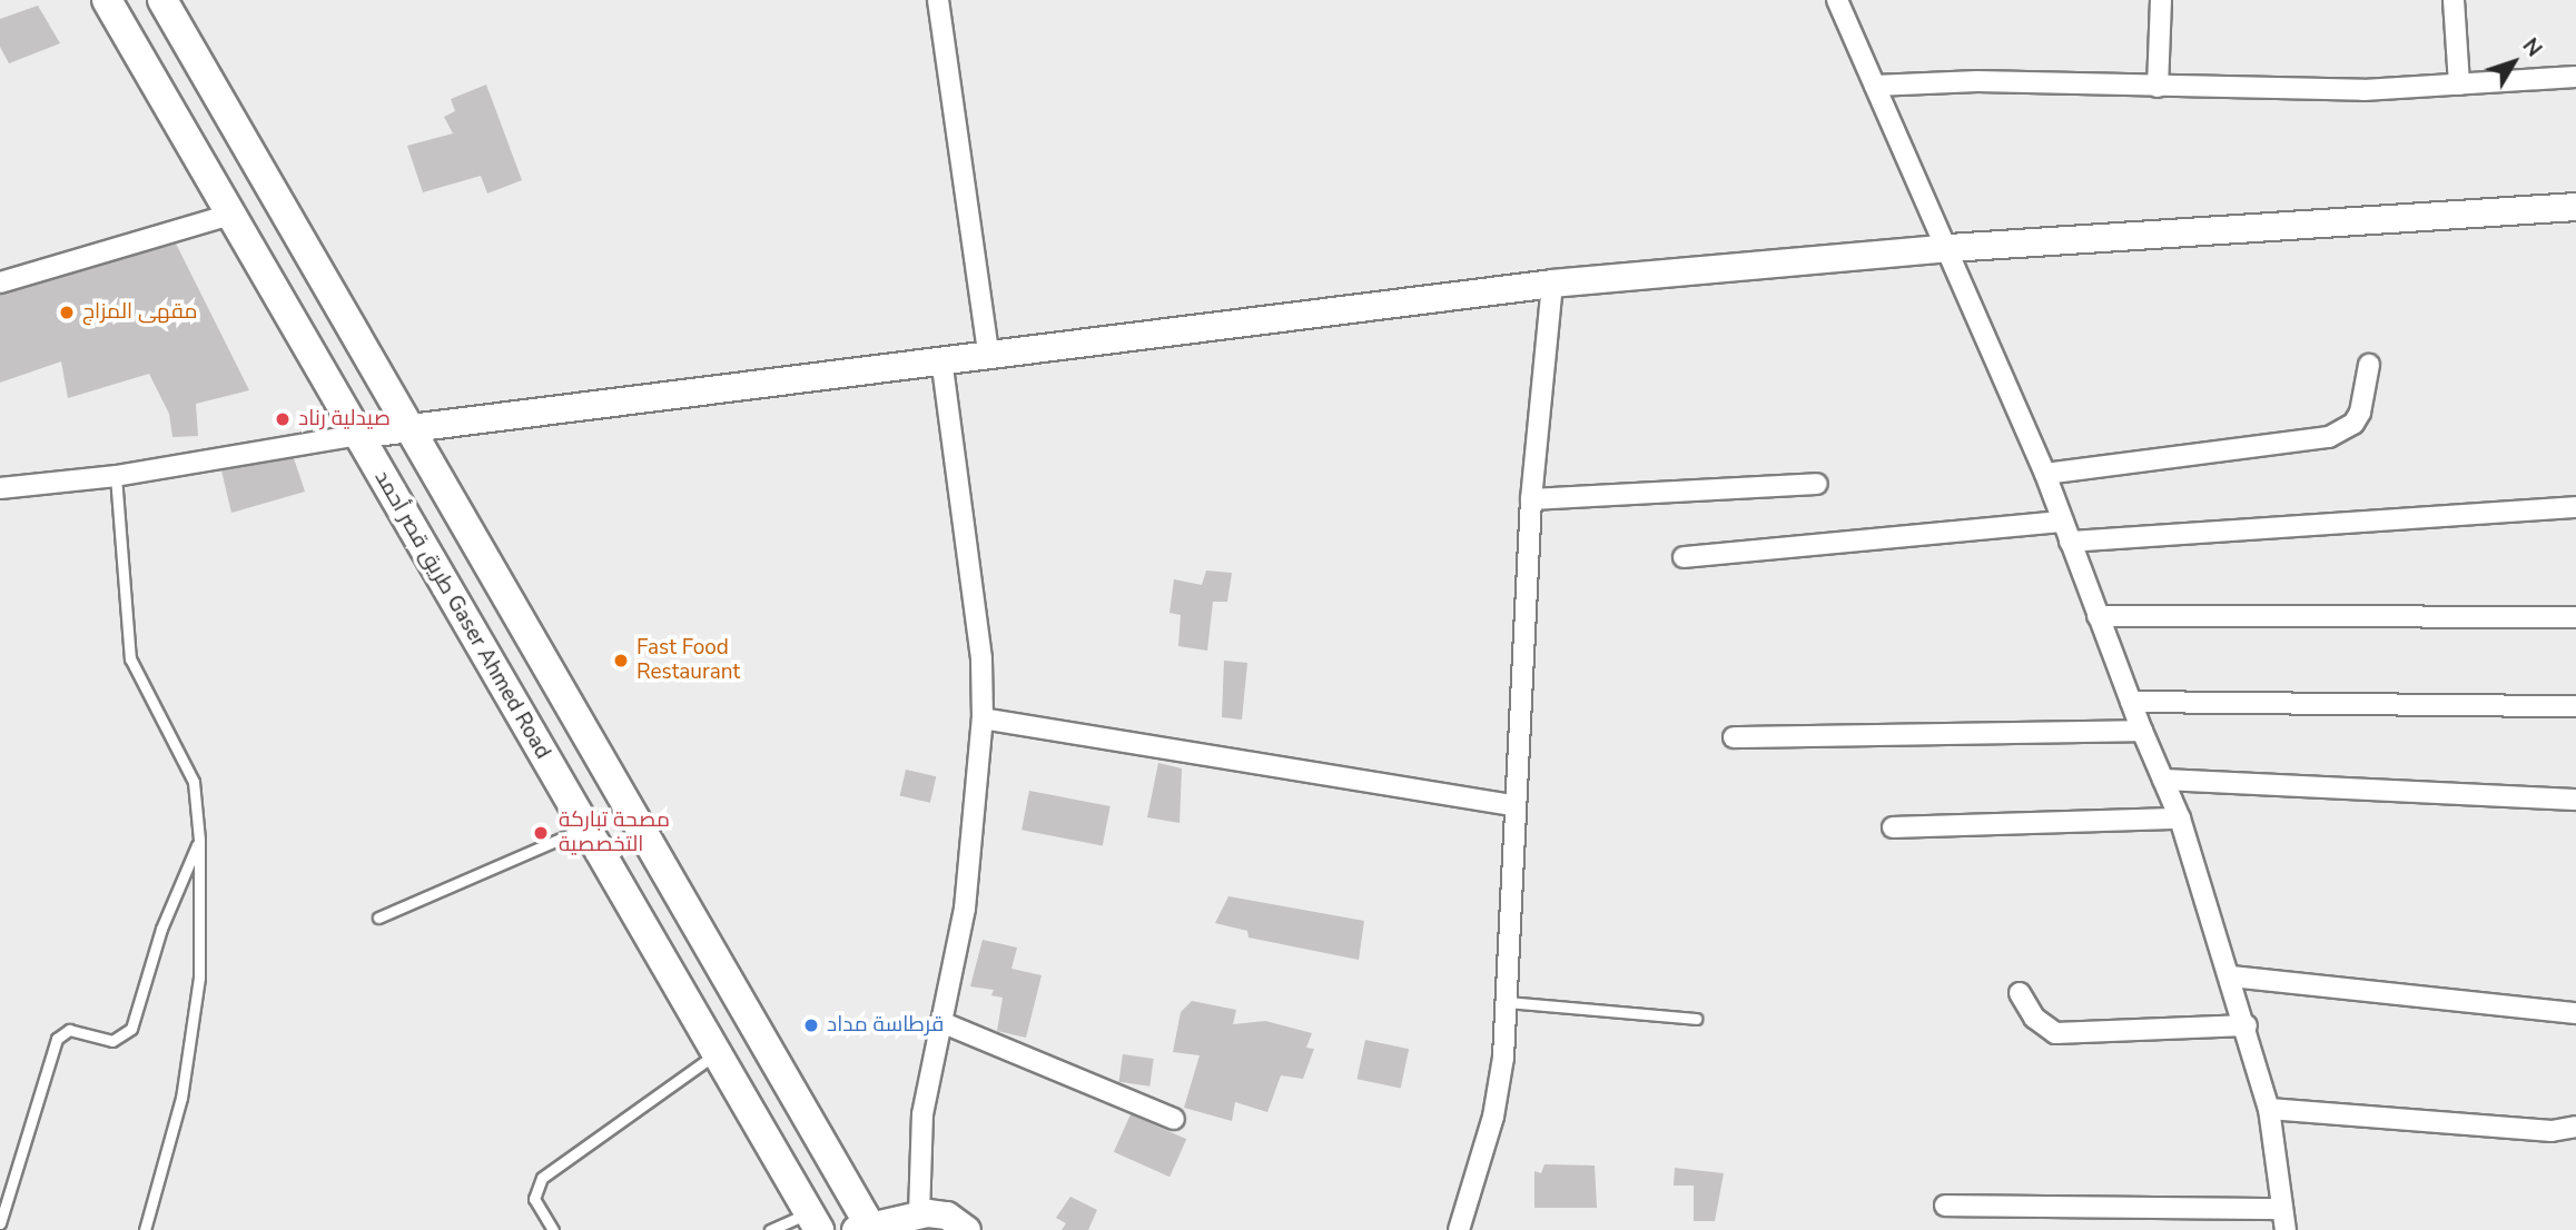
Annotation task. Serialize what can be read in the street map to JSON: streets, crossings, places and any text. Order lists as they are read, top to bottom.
{
  "streets": {
    "main road": ["طريق قصر أحمد Gaser Ahmed Road"]
  },
  "places": [
    "مقهى المزاج",
    "صيدلية رناد",
    "Fast Food Restaurant",
    "مصحة تباركة التخصصية",
    "قرطاسة مداد"
  ],
  "north": "top right"
}
